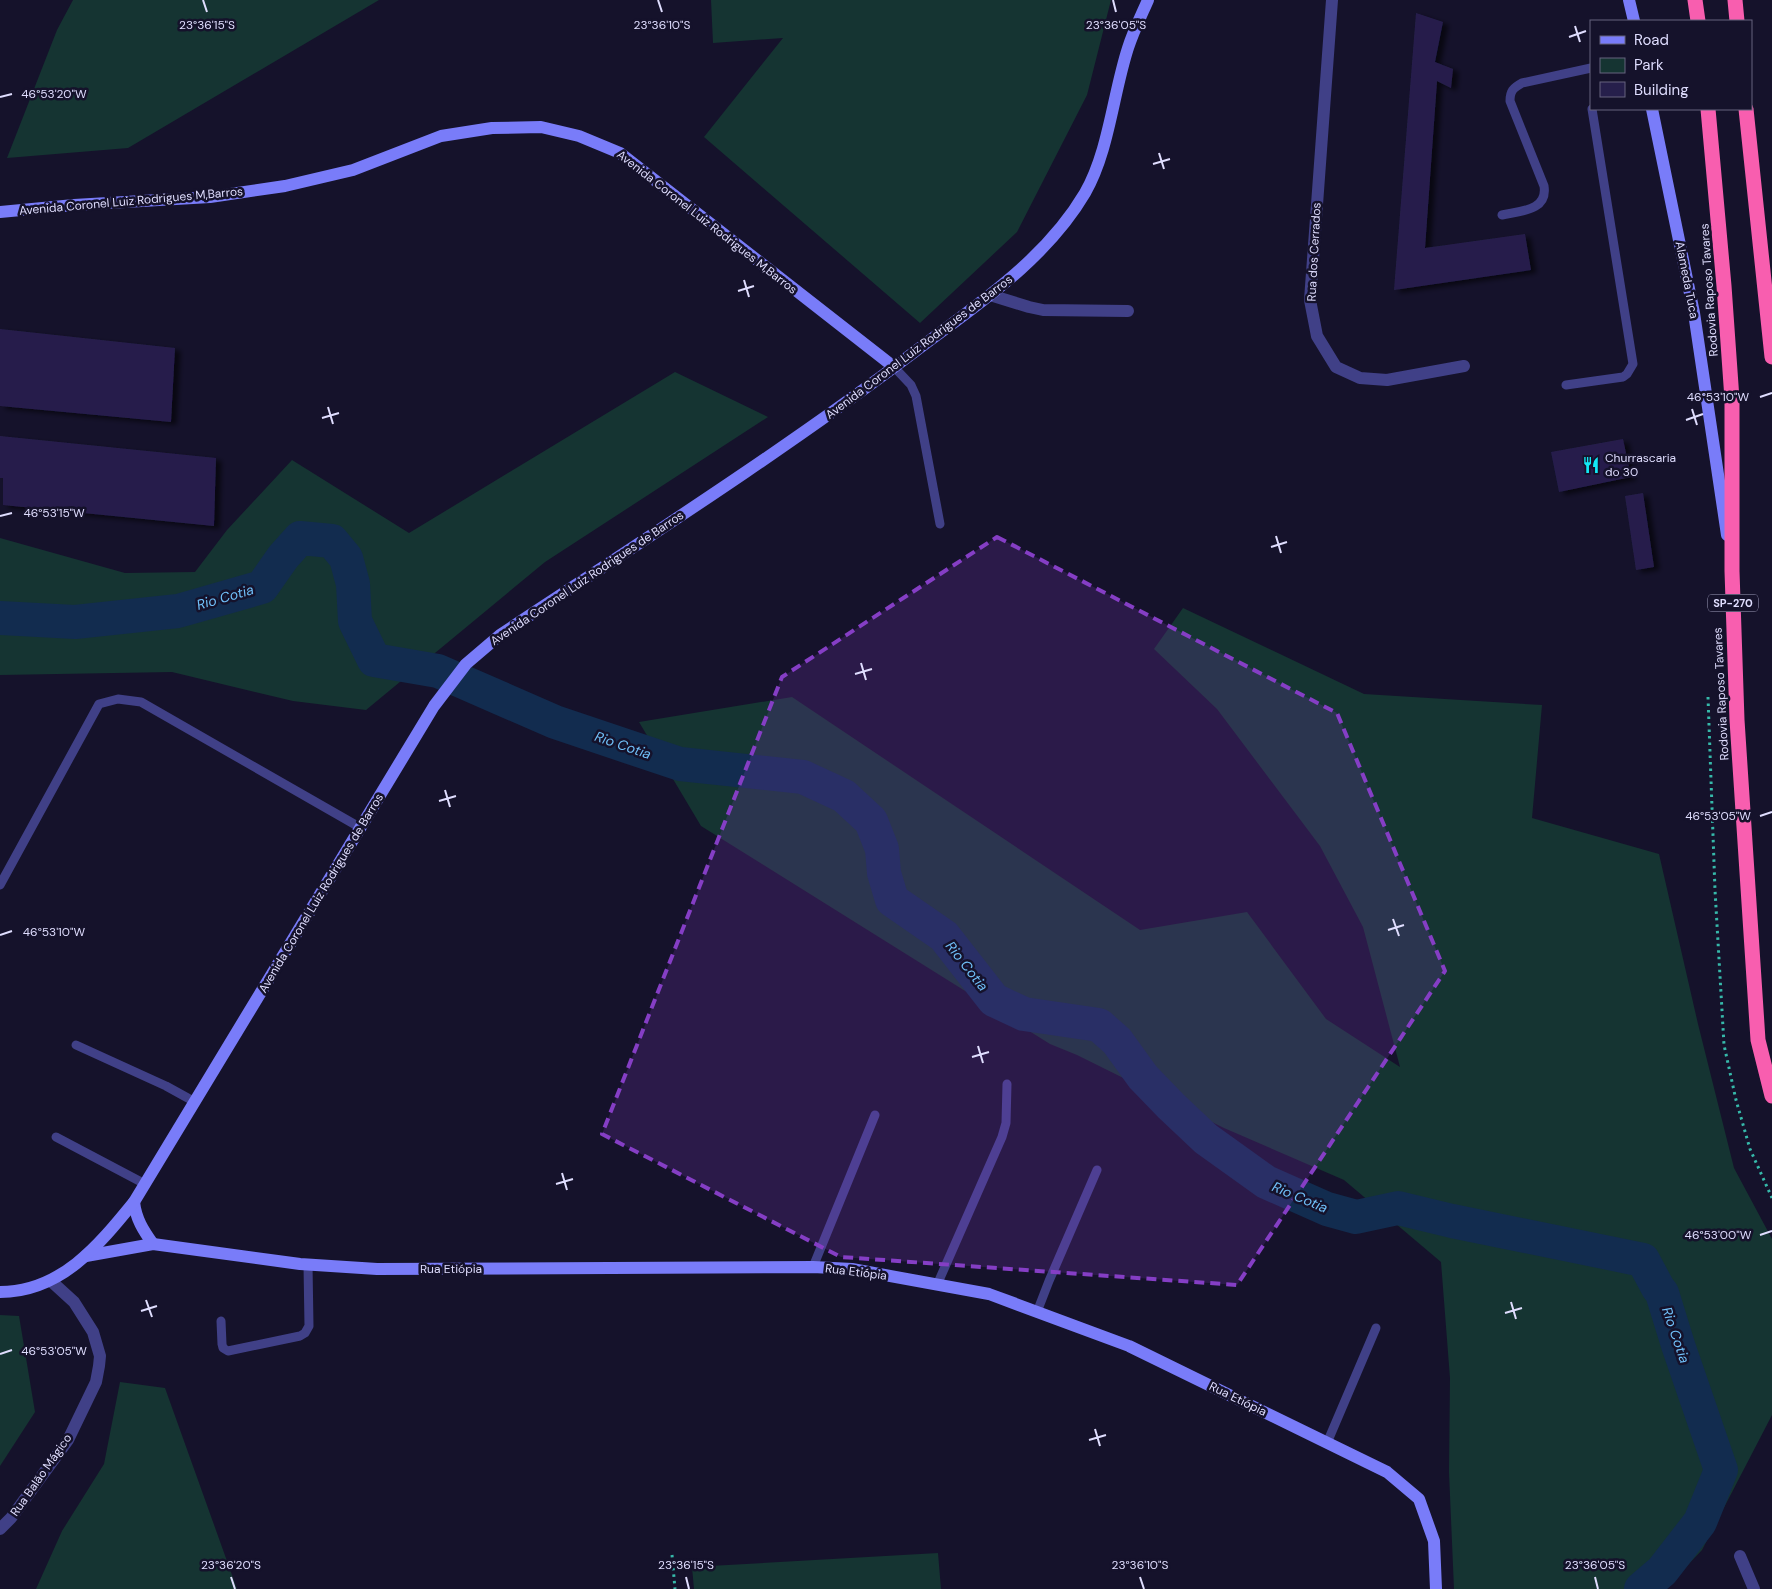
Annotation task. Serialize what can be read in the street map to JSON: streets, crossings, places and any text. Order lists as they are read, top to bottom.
{
  "streets": {
    "highway": ["Rodovia Raposo Tavares", "SP-270"],
    "street": [
      "Avenida Coronel Luiz Rodrigues M,Barros",
      "Rua dos Cerrados",
      "Alameda Tuca",
      "Avenida Coronel Luiz Rodrigues de Barros",
      "Rua Etiópia",
      "Rua Balão Mágico"
    ]
  },
  "crossings": [
    ["Avenida Coronel Luiz Rodrigues M,Barros", "Avenida Coronel Luiz Rodrigues de Barros"],
    ["Alameda Tuca", "Rodovia Raposo Tavares"],
    ["Avenida Coronel Luiz Rodrigues de Barros", "Rua Etiópia"],
    ["Avenida Coronel Luiz Rodrigues de Barros", "Rua Balão Mágico"]
  ],
  "water": ["Rio Cotia"],
  "places": {
    "restaurant": ["Churrascaria do 30"]
  },
  "legend": ["Road", "Park", "Building"],
  "coordinates": [
    "23°36'15\"S",
    "23°36'10\"S",
    "23°36'05\"S",
    "46°53'20\"W",
    "46°53'10\"W",
    "46°53'15\"W",
    "46°53'05\"W",
    "46°53'00\"W",
    "23°36'20\"S"
  ]
}
